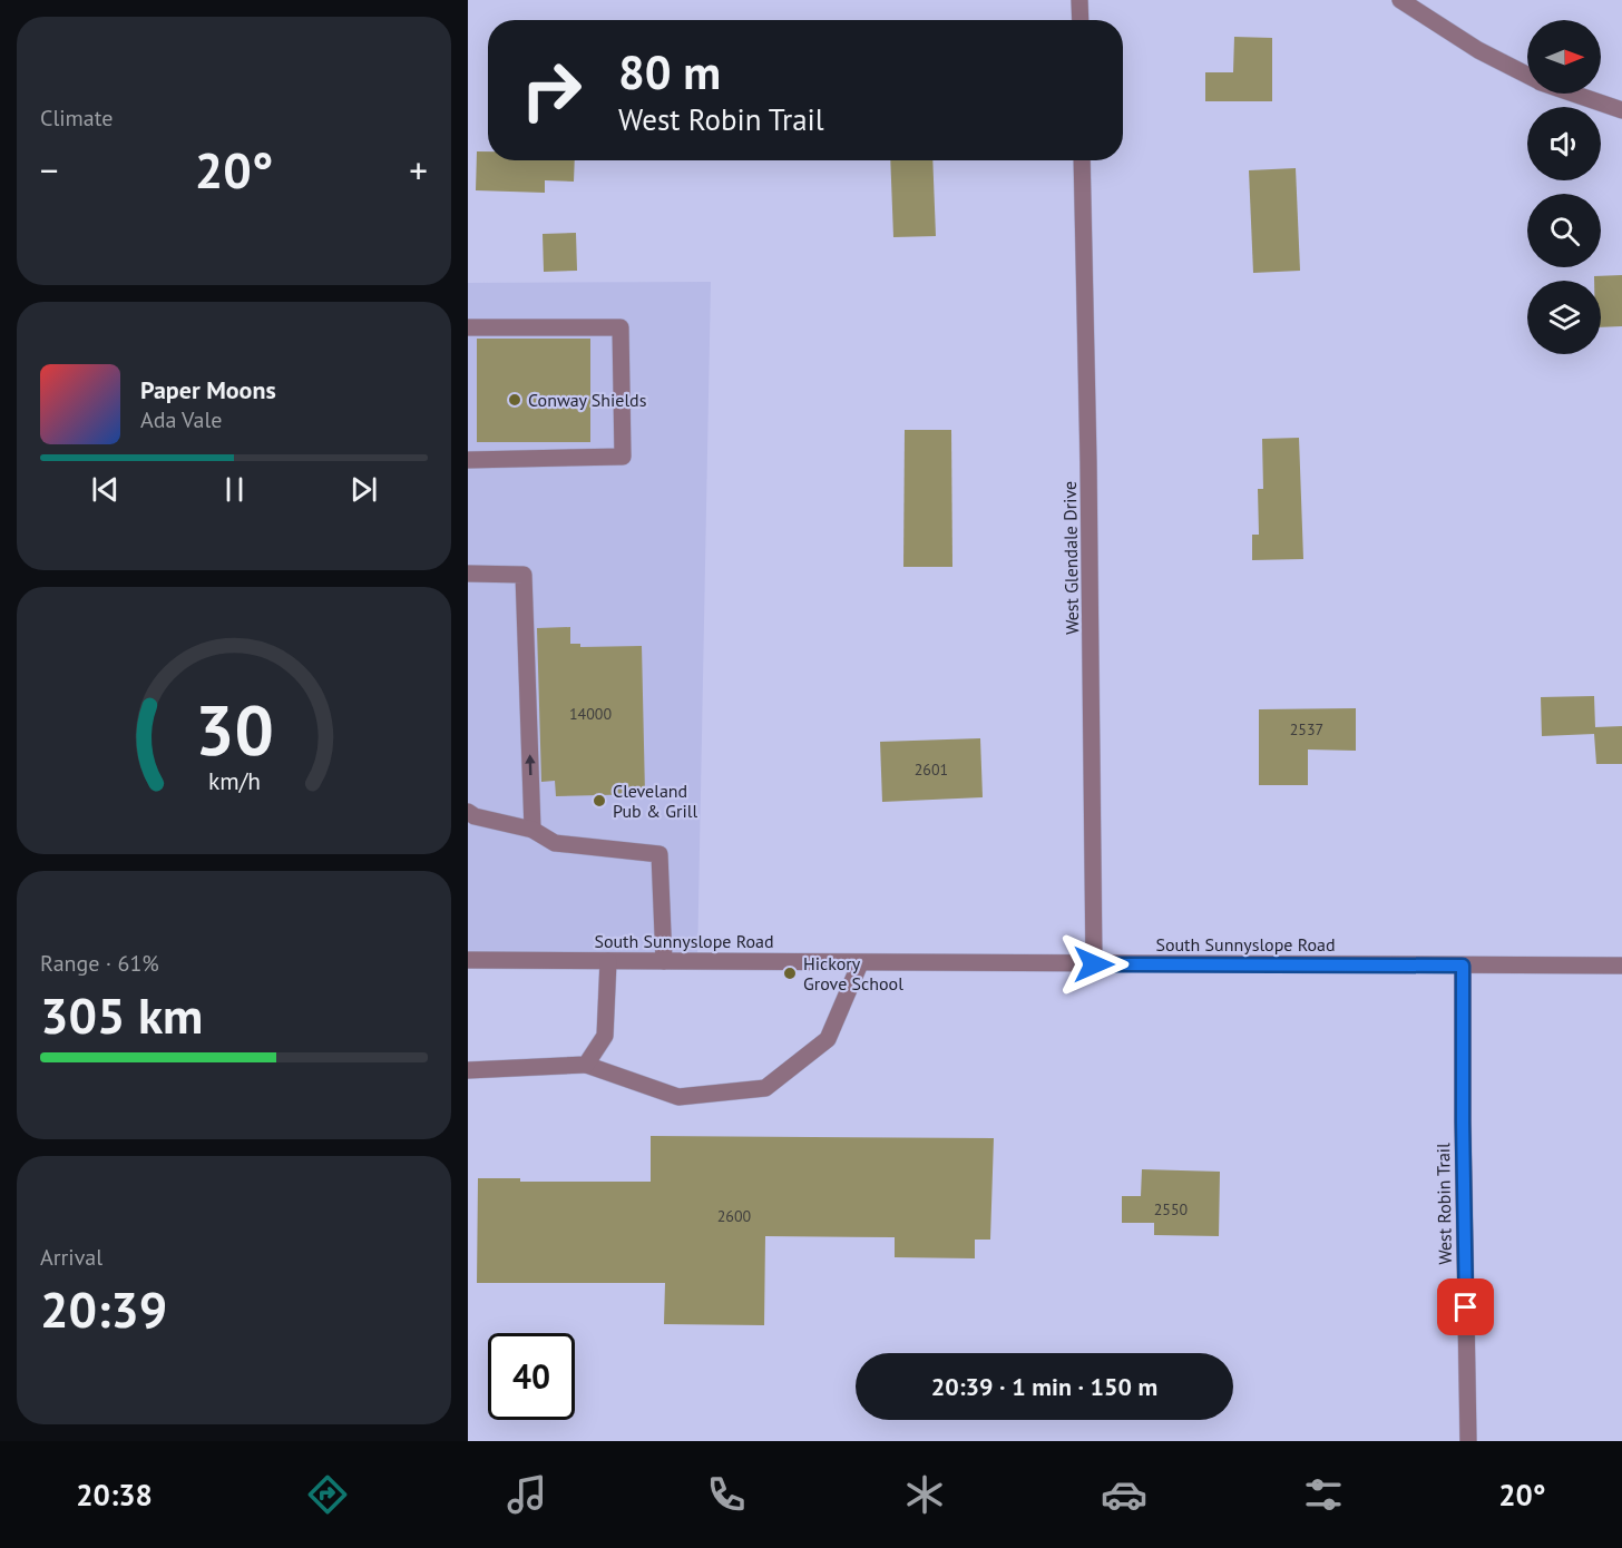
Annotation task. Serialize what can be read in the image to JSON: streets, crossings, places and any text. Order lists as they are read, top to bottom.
{
  "streets": {
    "street": ["West Glendale Drive", "South Sunnyslope Road", "West Robin Trail"]
  },
  "crossings": [
    ["West Glendale Drive", "South Sunnyslope Road"],
    ["South Sunnyslope Road", "West Robin Trail"]
  ],
  "places": ["Conway Shields", "Cleveland Pub & Grill", "Hickory Grove School"],
  "house_numbers": [
    "14000",
    "2537",
    "2601",
    "2550",
    "2600"
  ],
  "north": "right",
  "page": {
    "tile": [
      "Climate",
      ["Range · 61%", "305 km"],
      ["Arrival", "20:39"]
    ],
    "turn": ["80 m", "West Robin Trail"],
    "heat": ["−", "20°", "+"],
    "song": ["Paper Moons", "Ada Vale"],
    "limit": "40",
    "trip": "20:39 · 1 min · 150 m",
    "tabs": ["20:38", "20°"],
    "gauge": ["30", "km/h"]
  }
}
